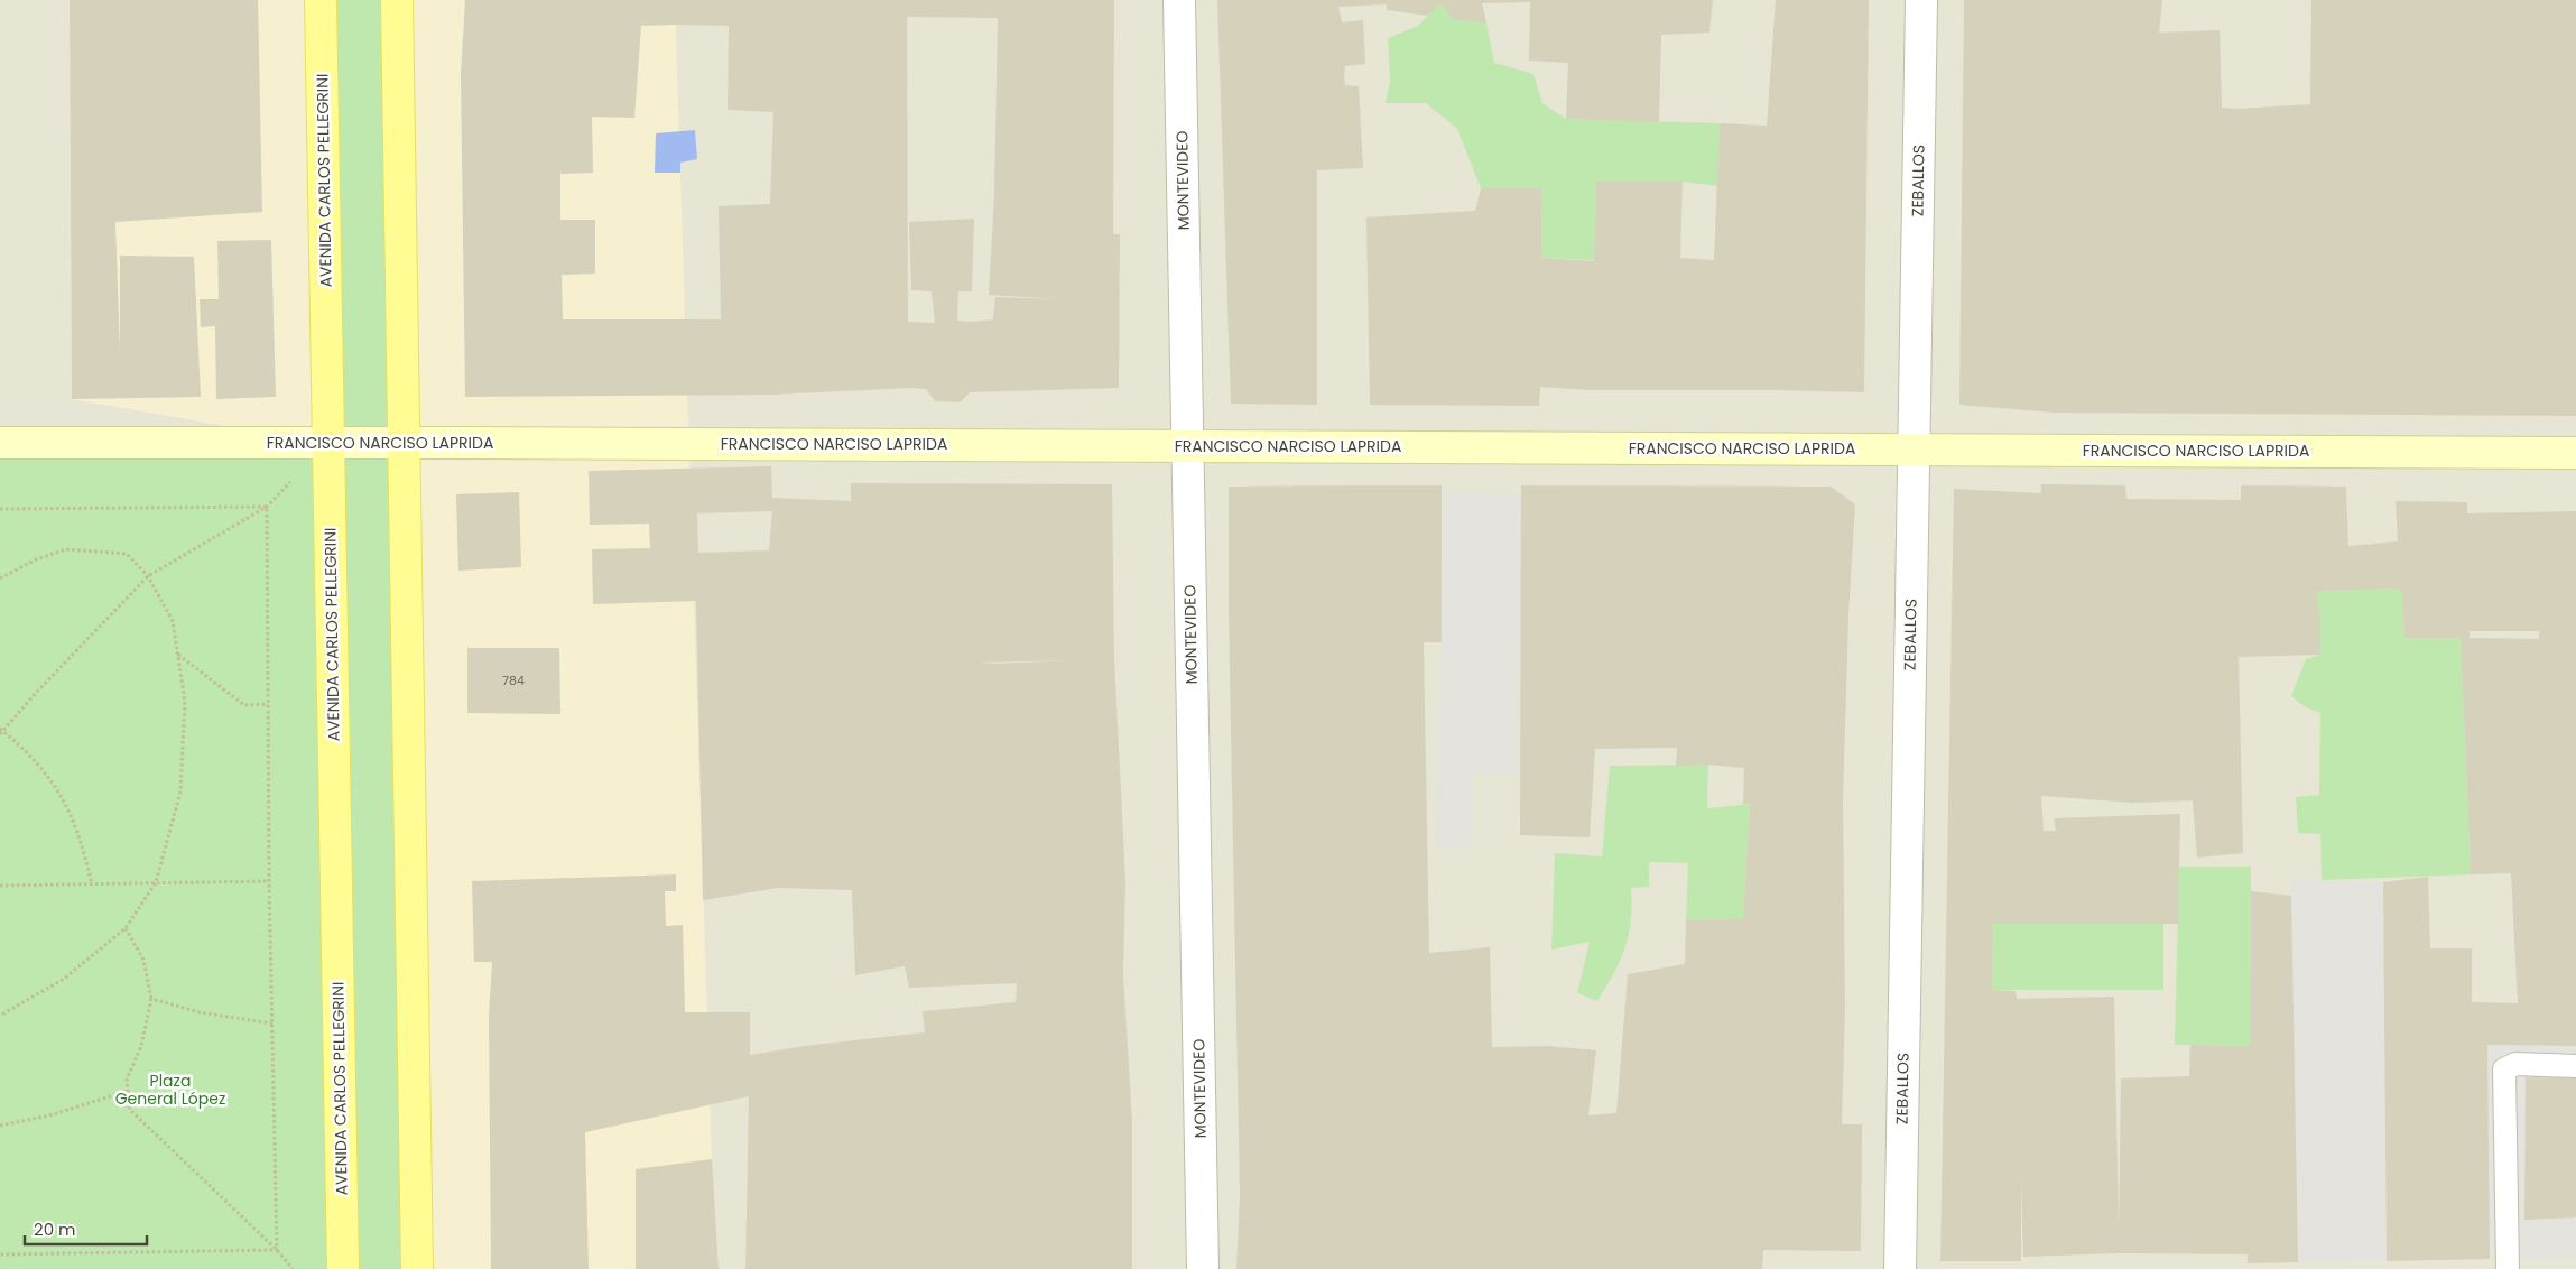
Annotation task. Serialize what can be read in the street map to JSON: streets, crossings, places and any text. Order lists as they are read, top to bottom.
{
  "streets": {
    "main road": ["AVENIDA CARLOS PELLEGRINI", "FRANCISCO NARCISO LAPRIDA"],
    "street": ["MONTEVIDEO", "ZEBALLOS"]
  },
  "crossings": [
    ["AVENIDA CARLOS PELLEGRINI", "FRANCISCO NARCISO LAPRIDA"],
    ["MONTEVIDEO", "FRANCISCO NARCISO LAPRIDA"],
    ["ZEBALLOS", "FRANCISCO NARCISO LAPRIDA"]
  ],
  "parks": ["Plaza General López"],
  "house_numbers": ["784"],
  "scale_bar": "20 m"
}
